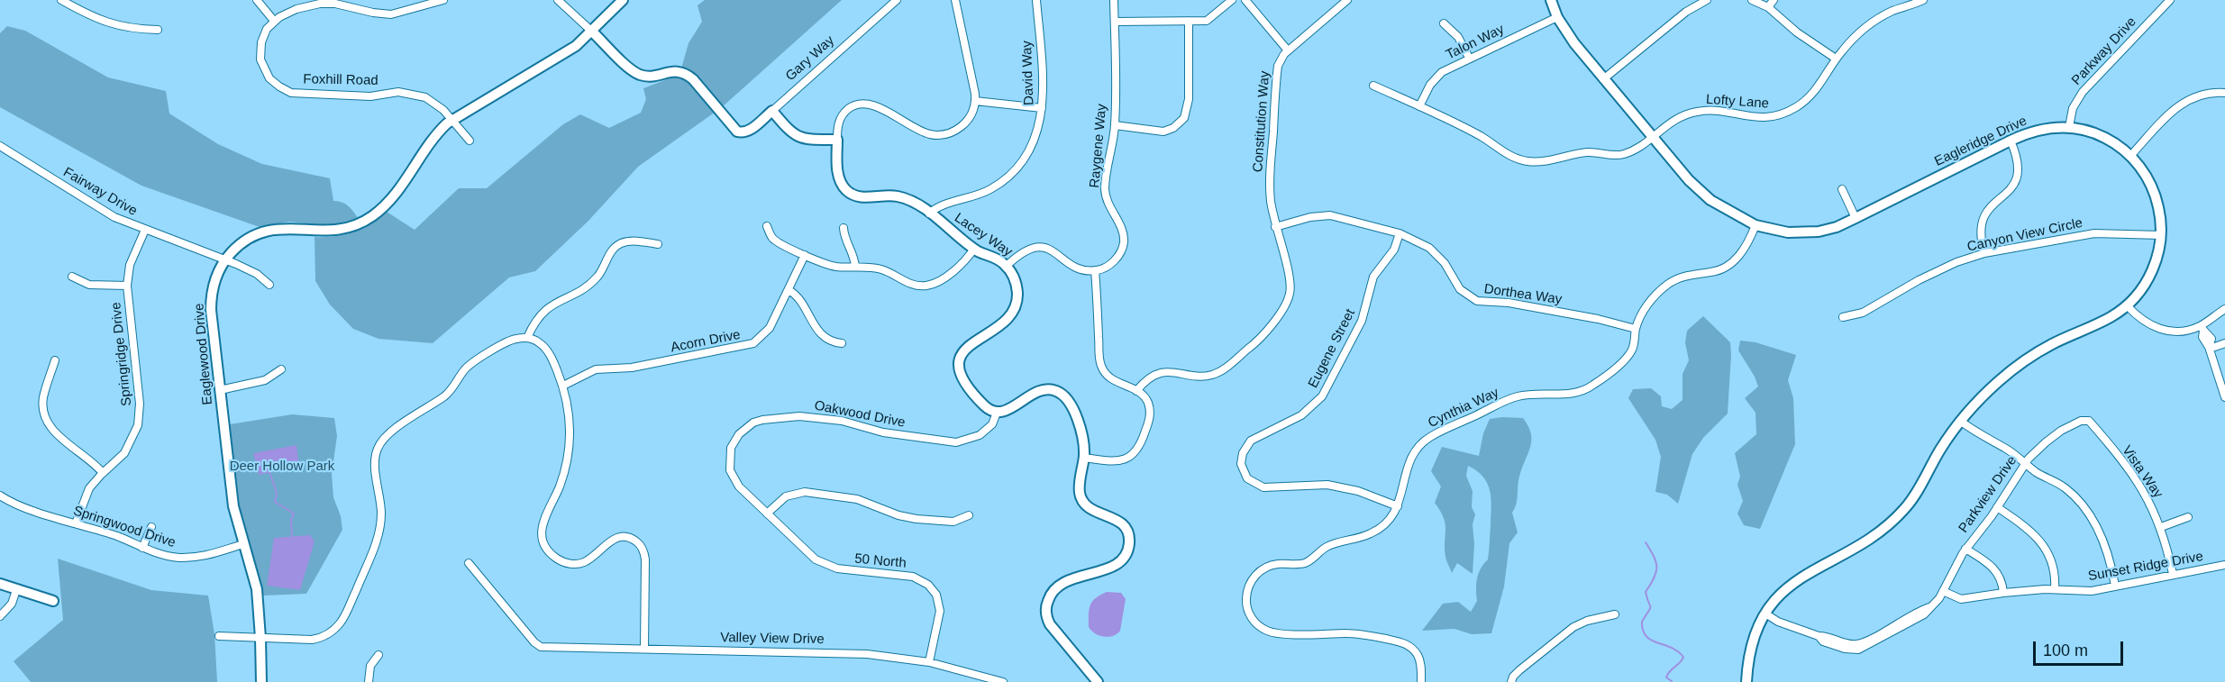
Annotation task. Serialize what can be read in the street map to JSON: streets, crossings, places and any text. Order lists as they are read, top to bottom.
{
  "streets": {
    "main road": [
      "Gary Way",
      "Eagleridge Drive",
      "Lacey Way",
      "Eaglewood Drive"
    ],
    "street": [
      "Talon Way",
      "Parkway Drive",
      "David Way",
      "Foxhill Road",
      "Lofty Lane",
      "Constitution Way",
      "Raygene Way",
      "Fairway Drive",
      "Canyon View Circle",
      "Dorthea Way",
      "Acorn Drive",
      "Eugene Street",
      "Springridge Drive",
      "Cynthia Way",
      "Oakwood Drive",
      "Vista Way",
      "Parkview Drive",
      "Springwood Drive",
      "50 North",
      "Sunset Ridge Drive",
      "Valley View Drive"
    ]
  },
  "crossings": [
    ["Talon Way", "Lofty Lane"],
    ["Talon Way", "Eagleridge Drive"],
    ["Parkway Drive", "Eagleridge Drive"],
    ["Gary Way", "Eaglewood Drive"],
    ["David Way", "Lacey Way"],
    ["Foxhill Road", "Eaglewood Drive"],
    ["Lofty Lane", "Eagleridge Drive"],
    ["Constitution Way", "Dorthea Way"],
    ["Eagleridge Drive", "Canyon View Circle"],
    ["Eagleridge Drive", "Cynthia Way"],
    ["Eagleridge Drive", "Parkview Drive"],
    ["Fairway Drive", "Springridge Drive"],
    ["Fairway Drive", "Eaglewood Drive"],
    ["Lacey Way", "Oakwood Drive"],
    ["Dorthea Way", "Eugene Street"],
    ["Dorthea Way", "Cynthia Way"],
    ["Eugene Street", "Cynthia Way"],
    ["Springridge Drive", "Springwood Drive"],
    ["Eaglewood Drive", "Springwood Drive"],
    ["Oakwood Drive", "50 North"],
    ["Vista Way", "Parkview Drive"],
    ["Vista Way", "Sunset Ridge Drive"],
    ["Parkview Drive", "Sunset Ridge Drive"],
    ["50 North", "Valley View Drive"]
  ],
  "parks": ["Deer Hollow Park"],
  "scale_bar": "100 m"
}
